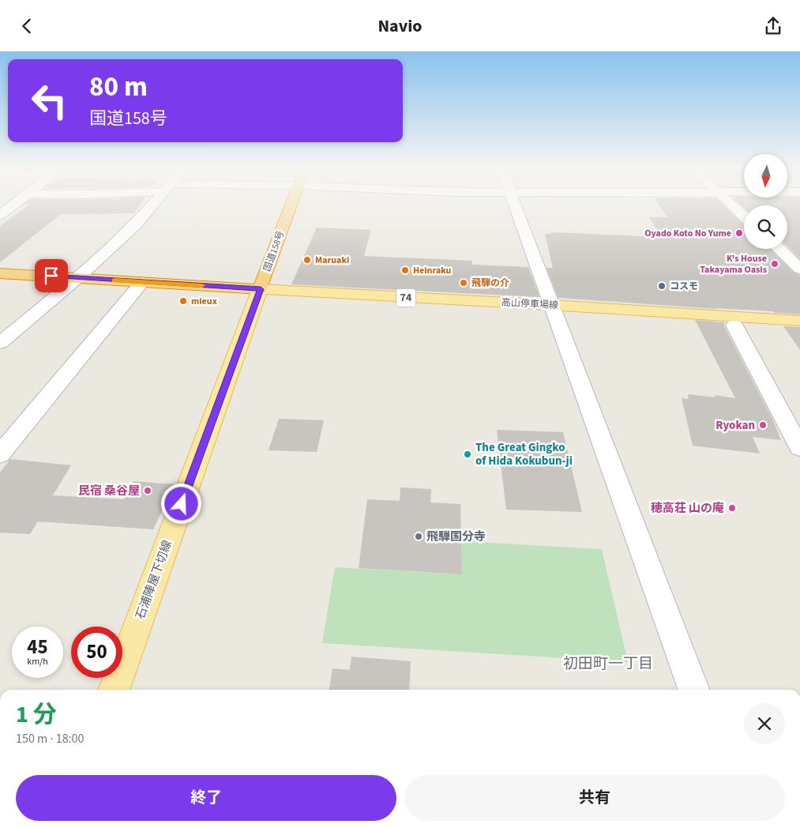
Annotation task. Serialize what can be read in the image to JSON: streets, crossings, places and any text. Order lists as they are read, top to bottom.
{
  "streets": {
    "highway": ["国道158号"],
    "main road": ["74", "高山停車場線", "石浦陣屋下切線"]
  },
  "crossings": [
    ["国道158号", "高山停車場線"],
    ["国道158号", "石浦陣屋下切線"],
    ["高山停車場線", "石浦陣屋下切線"]
  ],
  "districts": ["初田町一丁目"],
  "places": [
    "Oyado Koto No Yume",
    "Maruaki",
    "K's House Takayama Oasis",
    "Heinraku",
    "飛騨の介",
    "コスモ",
    "mieux",
    "Ryokan",
    "The Great Gingko of Hida Kokubun-ji",
    "民宿 桑谷屋",
    "穂高荘 山の庵",
    "飛騨国分寺"
  ],
  "north": "bottom",
  "page": {
    "header": "Navio",
    "turn": ["80 m", "国道158号"],
    "speed": "45 km/h",
    "limit": "50",
    "heading": ["1 分", "150 m · 18:00"],
    "buttons": ["終了", "共有"]
  }
}
